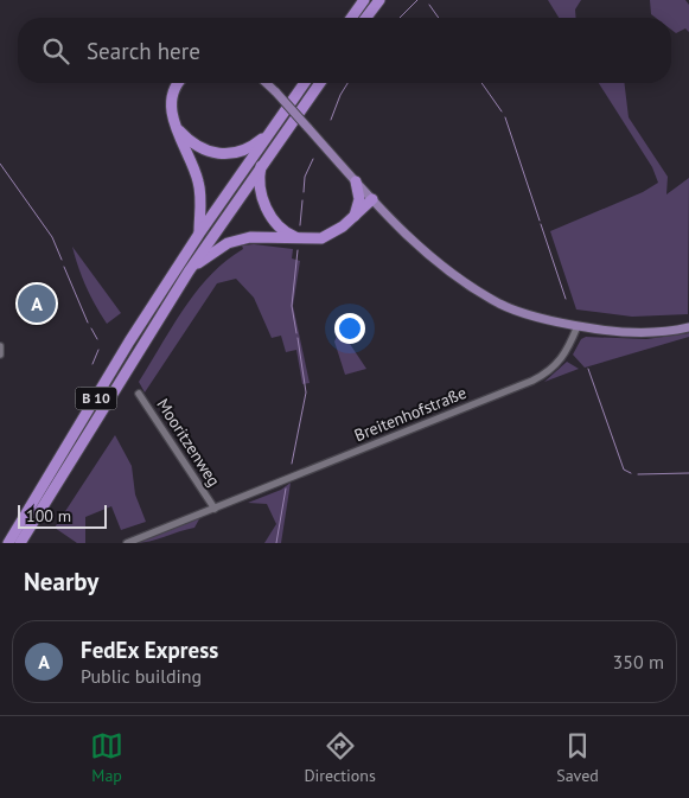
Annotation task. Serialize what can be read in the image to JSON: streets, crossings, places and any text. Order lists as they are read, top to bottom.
{
  "streets": {
    "highway": ["B 10"],
    "street": ["Breitenhofstraße", "Mooritzenweg"]
  },
  "crossings": [
    ["Breitenhofstraße", "Mooritzenweg"]
  ],
  "scale_bar": "100 m",
  "page": {
    "search": "Search here",
    "pins": "A",
    "scale": "100 m",
    "heading": "Nearby",
    "list": [
      {
        "mark": "A",
        "name": "FedEx Express",
        "note": "Public building",
        "value": "350 m"
      }
    ],
    "nav": ["Map", "Directions", "Saved"]
  }
}
